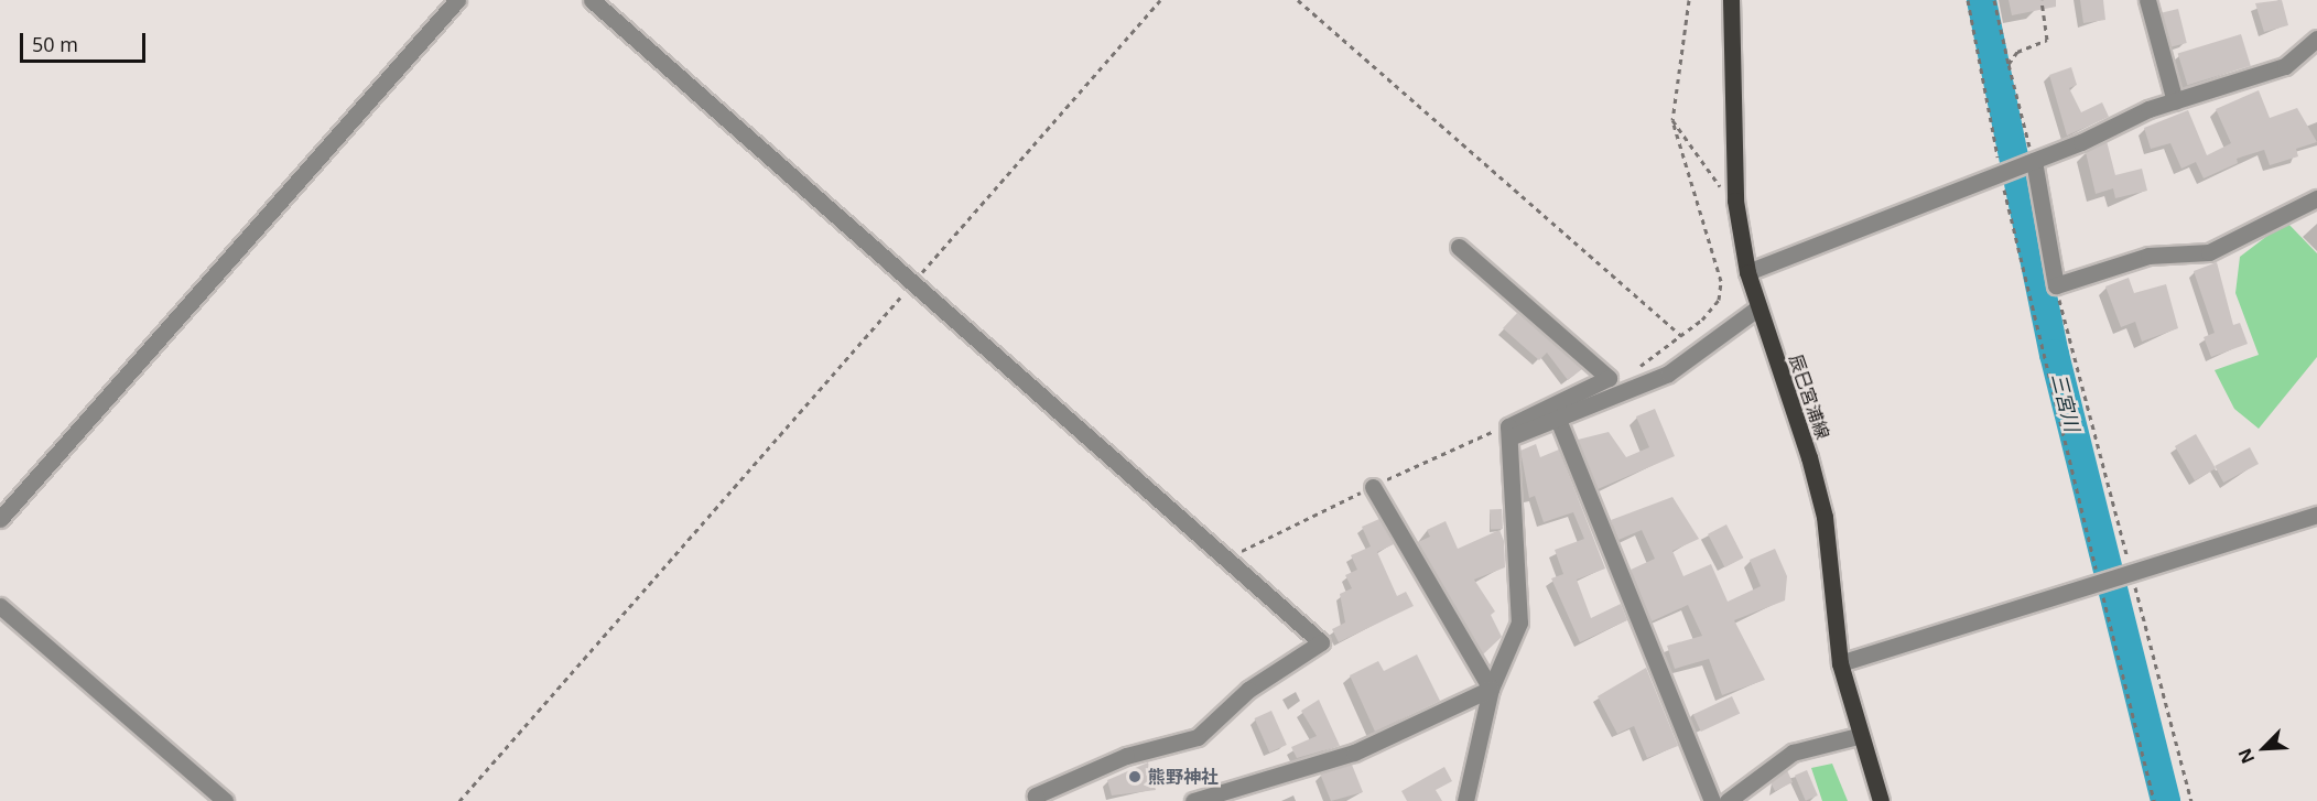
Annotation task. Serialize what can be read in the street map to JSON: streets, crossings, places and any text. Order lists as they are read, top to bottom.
{
  "streets": {
    "main road": ["辰巳宮浦線"]
  },
  "water": ["三宮川"],
  "places": ["熊野神社"],
  "scale_bar": "50 m",
  "north": "bottom left"
}
